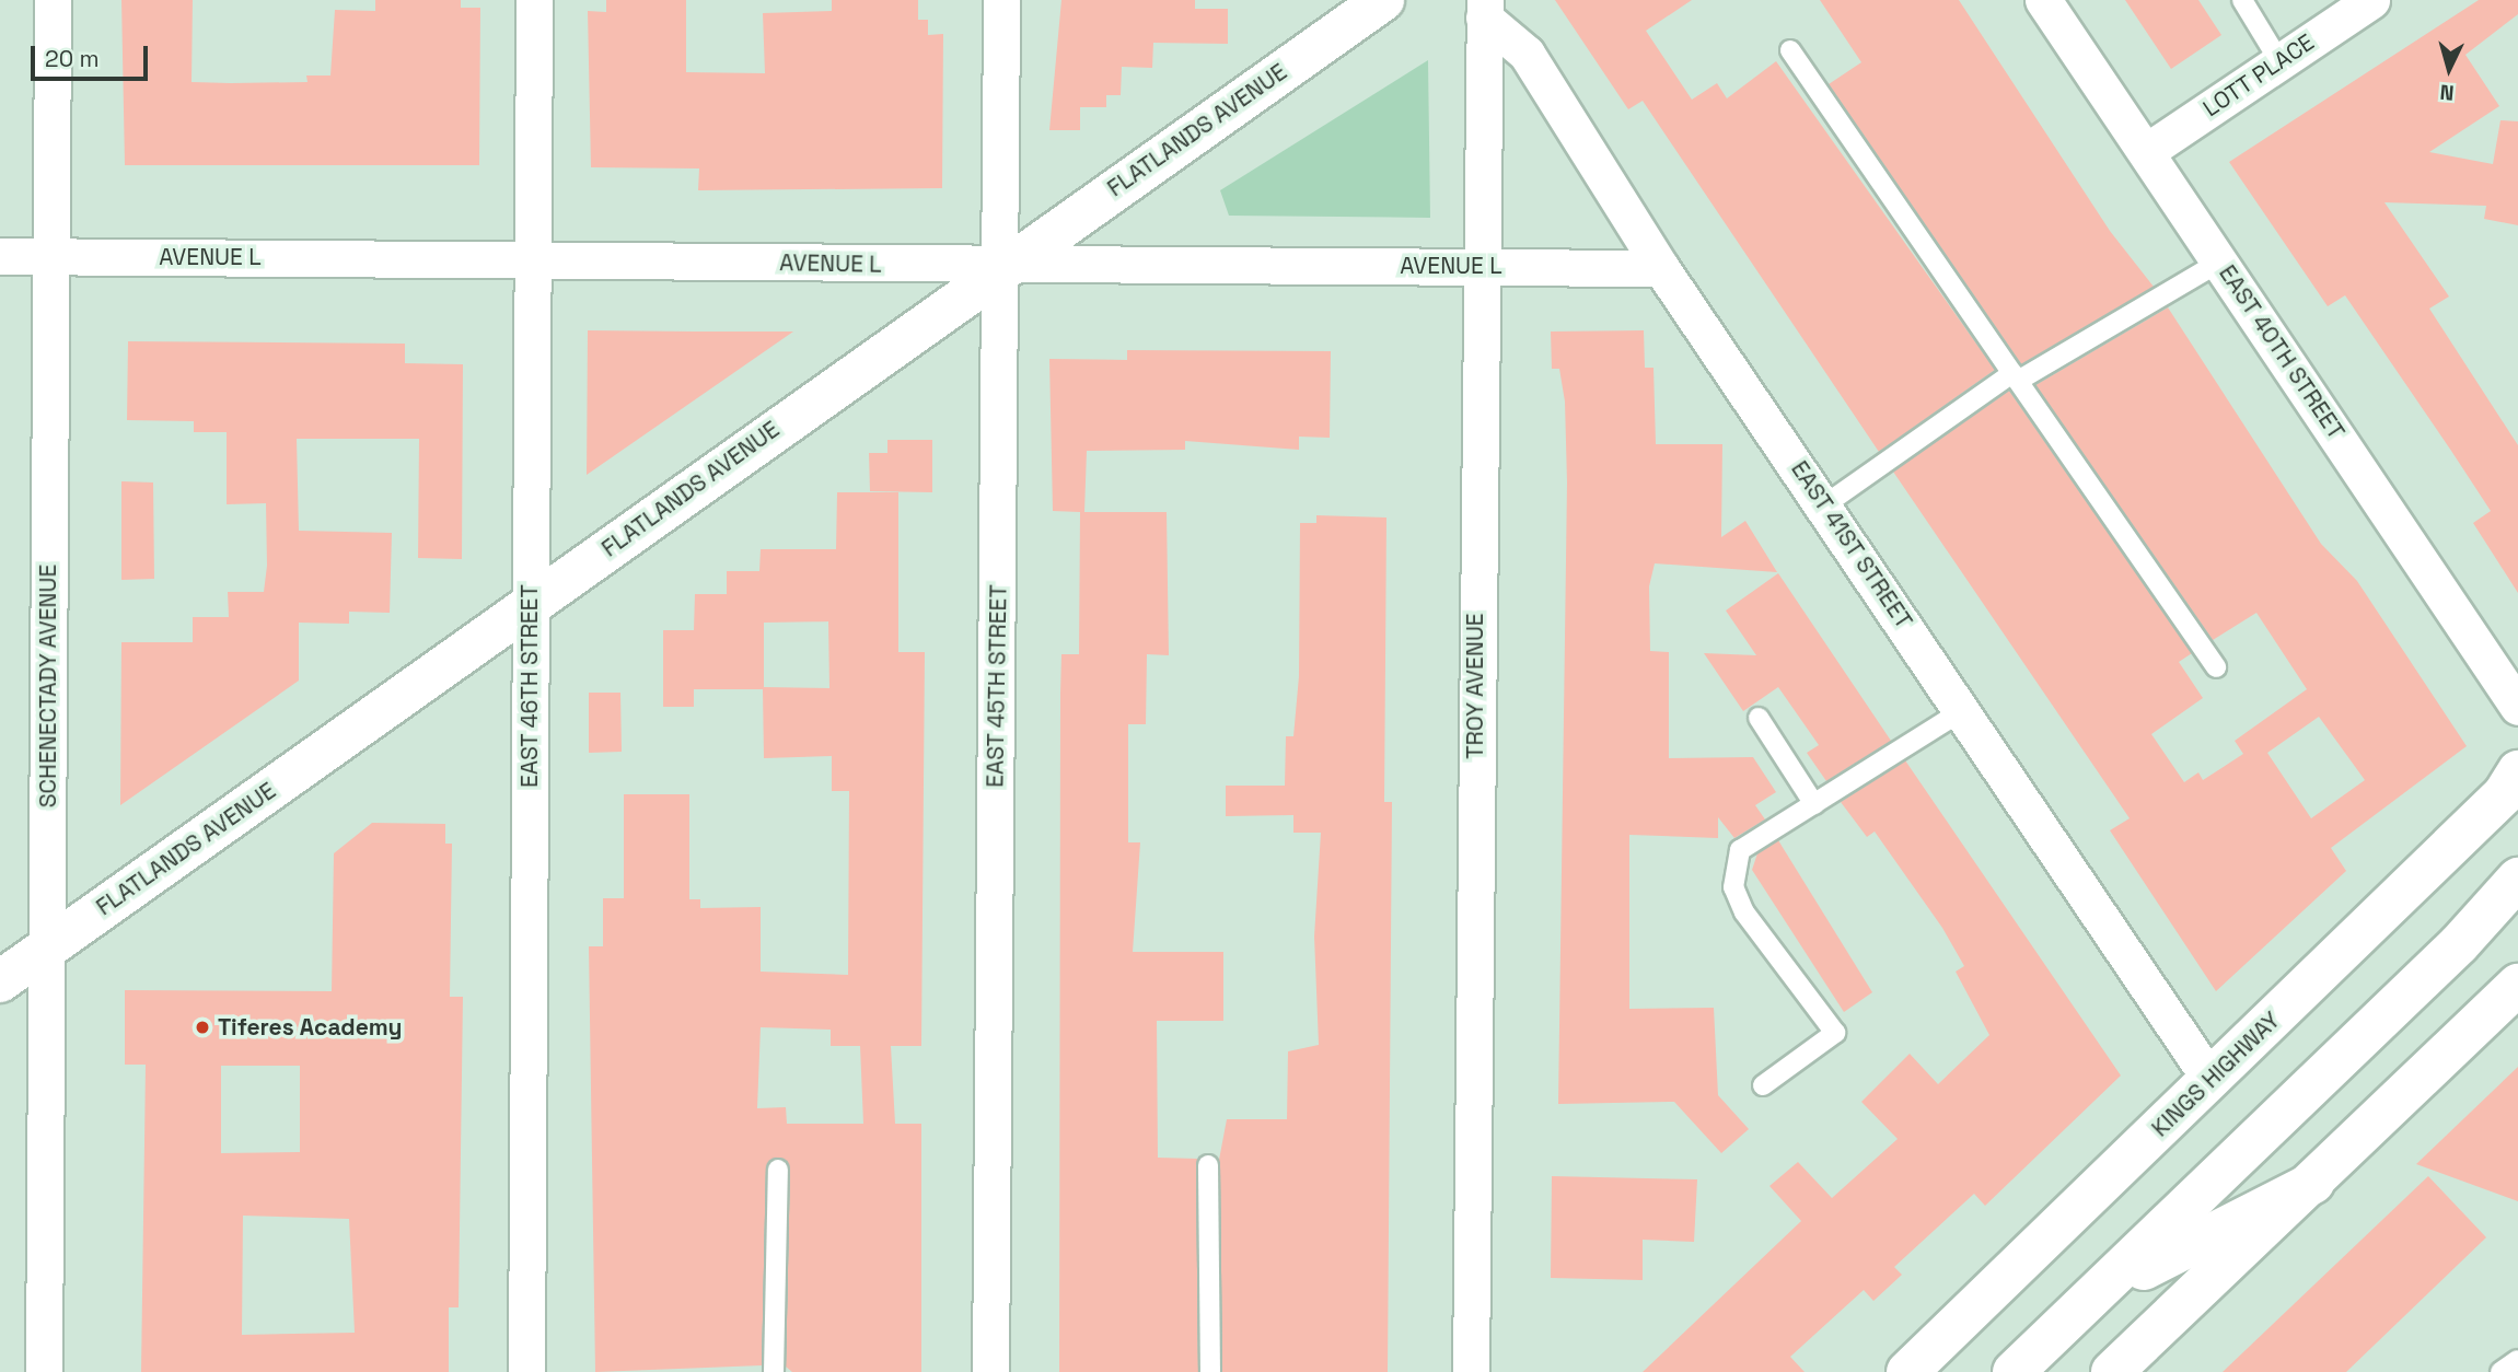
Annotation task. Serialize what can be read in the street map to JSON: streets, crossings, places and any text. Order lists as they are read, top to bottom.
{
  "streets": {
    "main road": ["FLATLANDS AVENUE", "KINGS HIGHWAY"],
    "street": [
      "LOTT PLACE",
      "AVENUE L",
      "EAST 40TH STREET",
      "EAST 41ST STREET",
      "SCHENECTADY AVENUE",
      "EAST 46TH STREET",
      "EAST 45TH STREET",
      "TROY AVENUE"
    ]
  },
  "crossings": [
    ["LOTT PLACE", "EAST 40TH STREET"],
    ["FLATLANDS AVENUE", "AVENUE L"],
    ["FLATLANDS AVENUE", "SCHENECTADY AVENUE"],
    ["FLATLANDS AVENUE", "EAST 46TH STREET"],
    ["FLATLANDS AVENUE", "EAST 45TH STREET"],
    ["AVENUE L", "EAST 41ST STREET"],
    ["AVENUE L", "SCHENECTADY AVENUE"],
    ["AVENUE L", "EAST 46TH STREET"],
    ["AVENUE L", "EAST 45TH STREET"],
    ["AVENUE L", "TROY AVENUE"],
    ["EAST 41ST STREET", "TROY AVENUE"],
    ["EAST 41ST STREET", "KINGS HIGHWAY"]
  ],
  "places": ["Tiferes Academy"],
  "scale_bar": "20 m",
  "north": "bottom"
}
